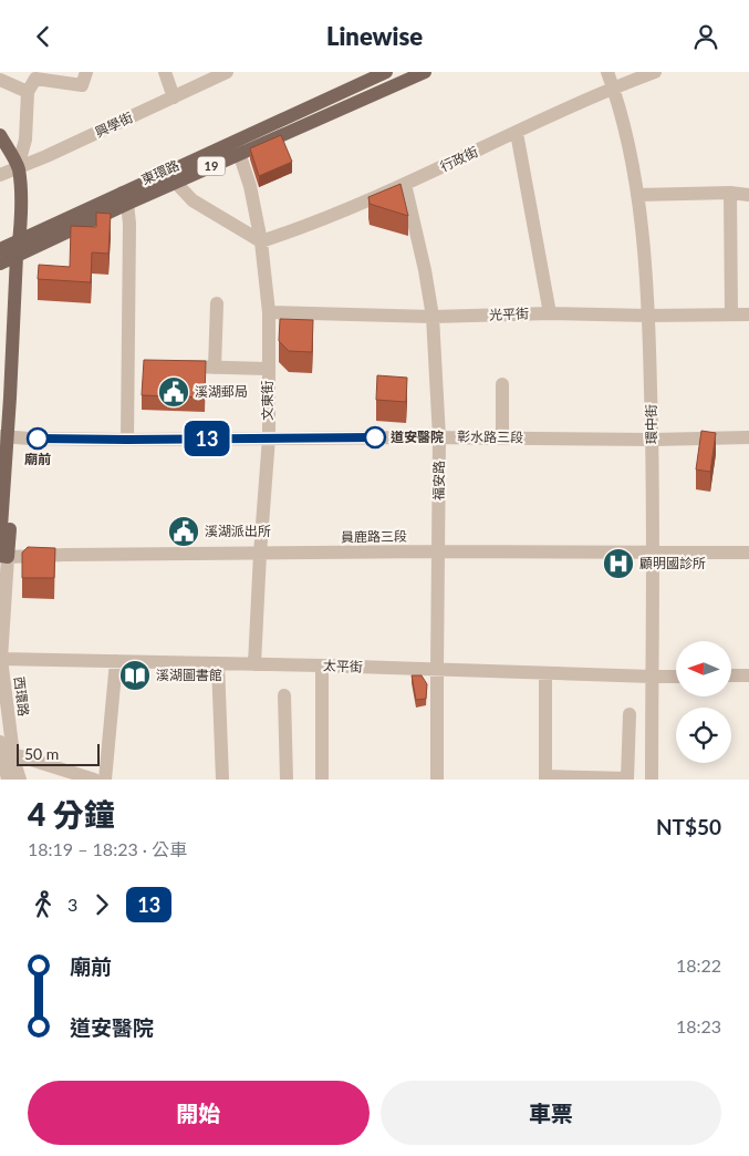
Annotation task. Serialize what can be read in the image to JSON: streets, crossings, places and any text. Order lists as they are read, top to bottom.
{
  "streets": {
    "main road": ["19", "東環路", "西環路"],
    "street": [
      "興學街",
      "行政街",
      "光平街",
      "文東街",
      "環中街",
      "彰水路三段",
      "福安路",
      "員鹿路三段",
      "太平街"
    ]
  },
  "crossings": [
    ["興學街", "西環路"],
    ["行政街", "文東街"],
    ["行政街", "環中街"],
    ["行政街", "福安路"],
    ["東環路", "文東街"],
    ["東環路", "西環路"],
    ["光平街", "文東街"],
    ["光平街", "環中街"],
    ["光平街", "福安路"],
    ["文東街", "彰水路三段"],
    ["文東街", "員鹿路三段"],
    ["文東街", "太平街"],
    ["環中街", "彰水路三段"],
    ["環中街", "員鹿路三段"],
    ["環中街", "太平街"],
    ["彰水路三段", "福安路"],
    ["彰水路三段", "西環路"],
    ["福安路", "員鹿路三段"],
    ["福安路", "太平街"],
    ["員鹿路三段", "西環路"],
    ["太平街", "西環路"]
  ],
  "places": {
    "public building": ["溪湖郵局", "溪湖派出所"],
    "other": ["道安醫院", "廟前"],
    "hospital": ["顧明國診所"],
    "library": ["溪湖圖書館"]
  },
  "lines": ["bus line 13"],
  "scale_bar": "50 m",
  "north": "left",
  "page": {
    "header": "Linewise",
    "on_map": "13",
    "scale": "50 m",
    "heading": ["4 分鐘", "18:19 – 18:23 · 公車", "NT$50"],
    "legs": ["3", "13"],
    "list": [
      {
        "name": "廟前",
        "value": "18:22"
      },
      {
        "name": "道安醫院",
        "value": "18:23"
      }
    ],
    "buttons": ["開始", "車票"]
  }
}
